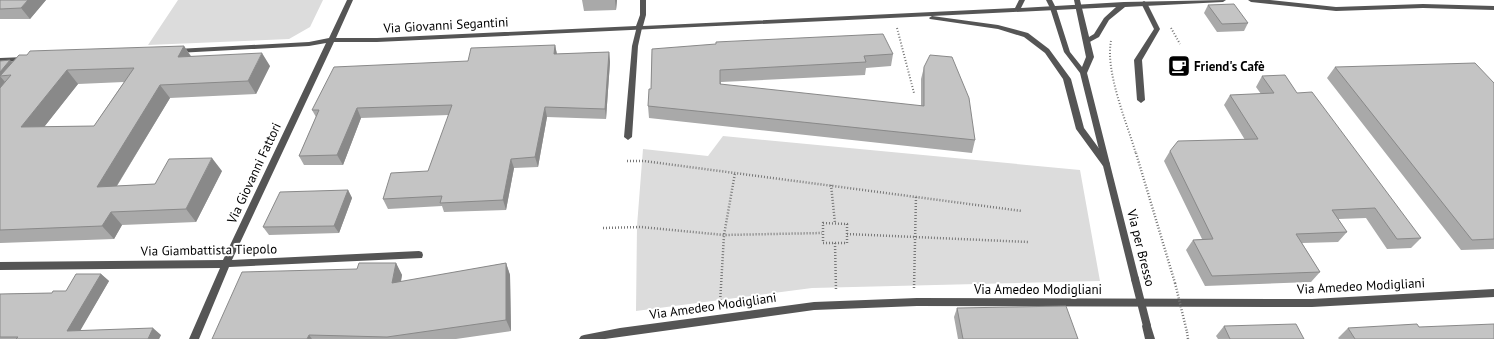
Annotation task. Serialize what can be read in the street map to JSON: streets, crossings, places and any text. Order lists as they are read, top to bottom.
{
  "streets": {
    "street": [
      "Via Giovanni Segantini",
      "Via Giovanni Fattori",
      "Via per Bresso",
      "Via Giambattista Tiepolo",
      "Via Amedeo Modigliani"
    ]
  },
  "crossings": [
    ["Via Giovanni Segantini", "Via Giovanni Fattori"],
    ["Via Giovanni Segantini", "Via per Bresso"],
    ["Via Giovanni Fattori", "Via Giambattista Tiepolo"]
  ],
  "places": {
    "cafe": ["Friend's Cafè"]
  }
}
